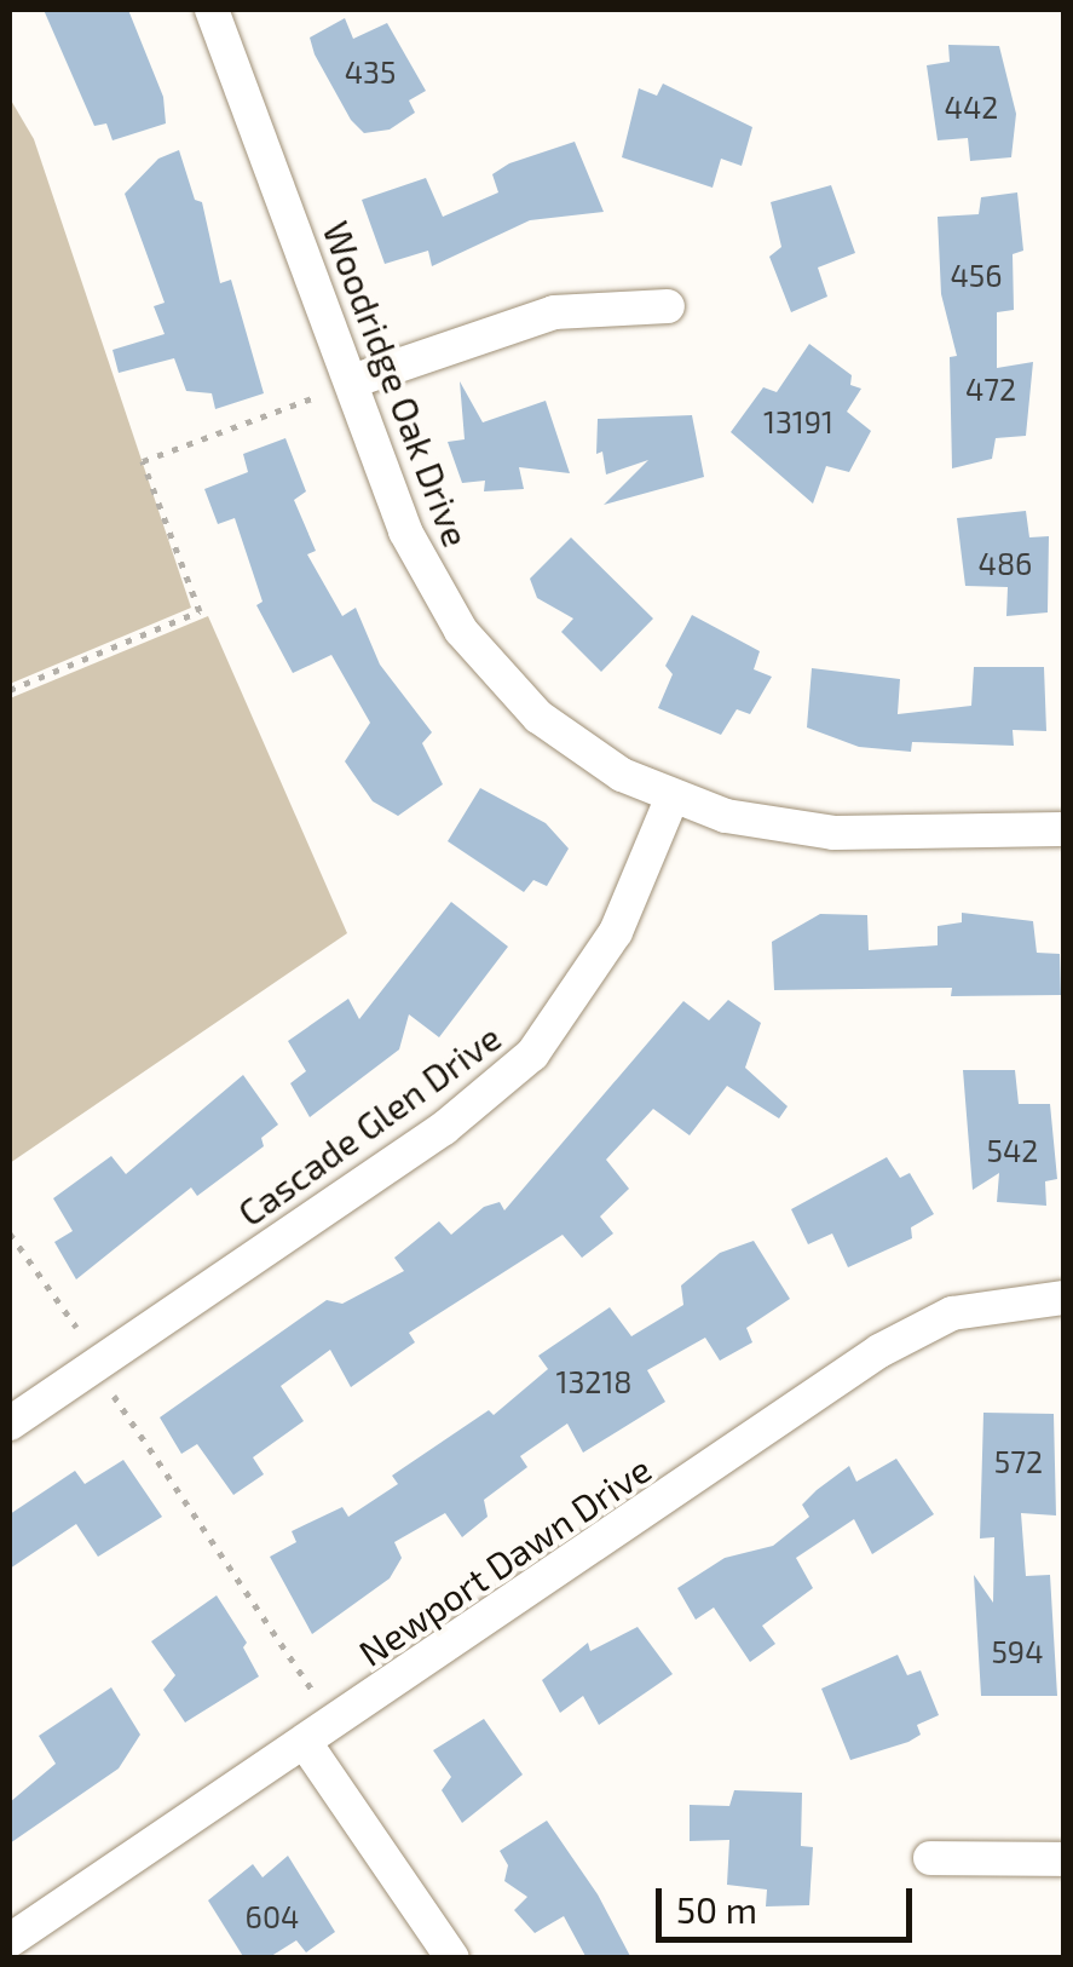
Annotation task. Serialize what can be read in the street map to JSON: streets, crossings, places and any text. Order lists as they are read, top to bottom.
{
  "streets": {
    "street": ["Woodridge Oak Drive", "Cascade Glen Drive", "Newport Dawn Drive"]
  },
  "crossings": [
    ["Woodridge Oak Drive", "Cascade Glen Drive"]
  ],
  "house_numbers": [
    "435",
    "442",
    "456",
    "472",
    "13191",
    "486",
    "542",
    "13218",
    "572",
    "594",
    "604"
  ],
  "scale_bar": "50 m"
}
